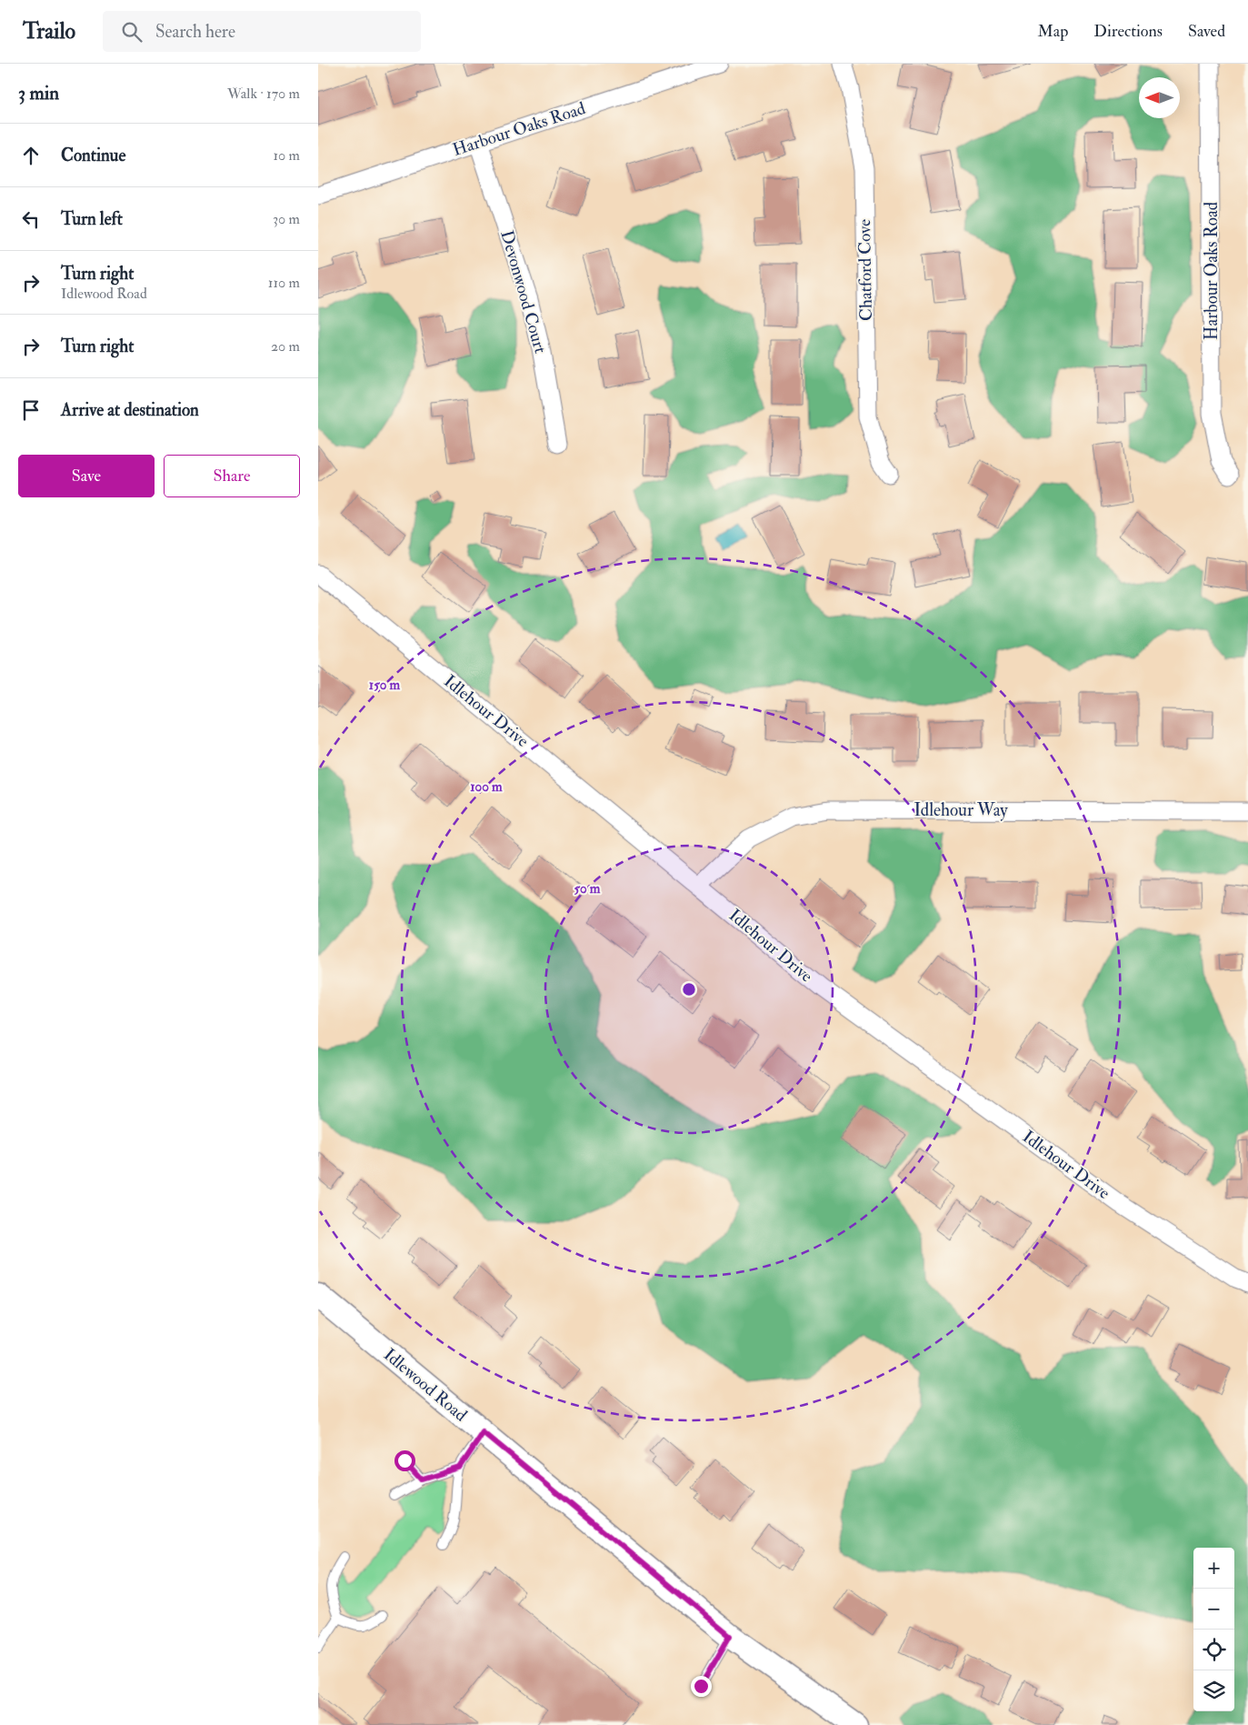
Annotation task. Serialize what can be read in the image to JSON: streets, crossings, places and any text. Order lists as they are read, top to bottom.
{
  "streets": {
    "street": [
      "Harbour Oaks Road",
      "Chatford Cove",
      "Devonwood Court",
      "Idlehour Drive",
      "Idlehour Way",
      "Idlewood Road"
    ]
  },
  "crossings": [
    ["Harbour Oaks Road", "Devonwood Court"],
    ["Idlehour Drive", "Idlehour Way"]
  ],
  "north": "left",
  "page": {
    "header": "Trailo",
    "search": "Search here",
    "nav": ["Map", "Directions", "Saved"],
    "heading": ["3 min", "Walk · 170 m"],
    "list": [
      ["Continue", "10 m"],
      ["Turn left", "30 m"],
      ["Turn right", "Idlewood Road", "110 m"],
      ["Turn right", "20 m"],
      "Arrive at destination"
    ],
    "buttons": ["Save", "Share"],
    "map_buttons": ["+", "−"]
  },
  "rings": ["150 m", "100 m", "50 m"]
}
